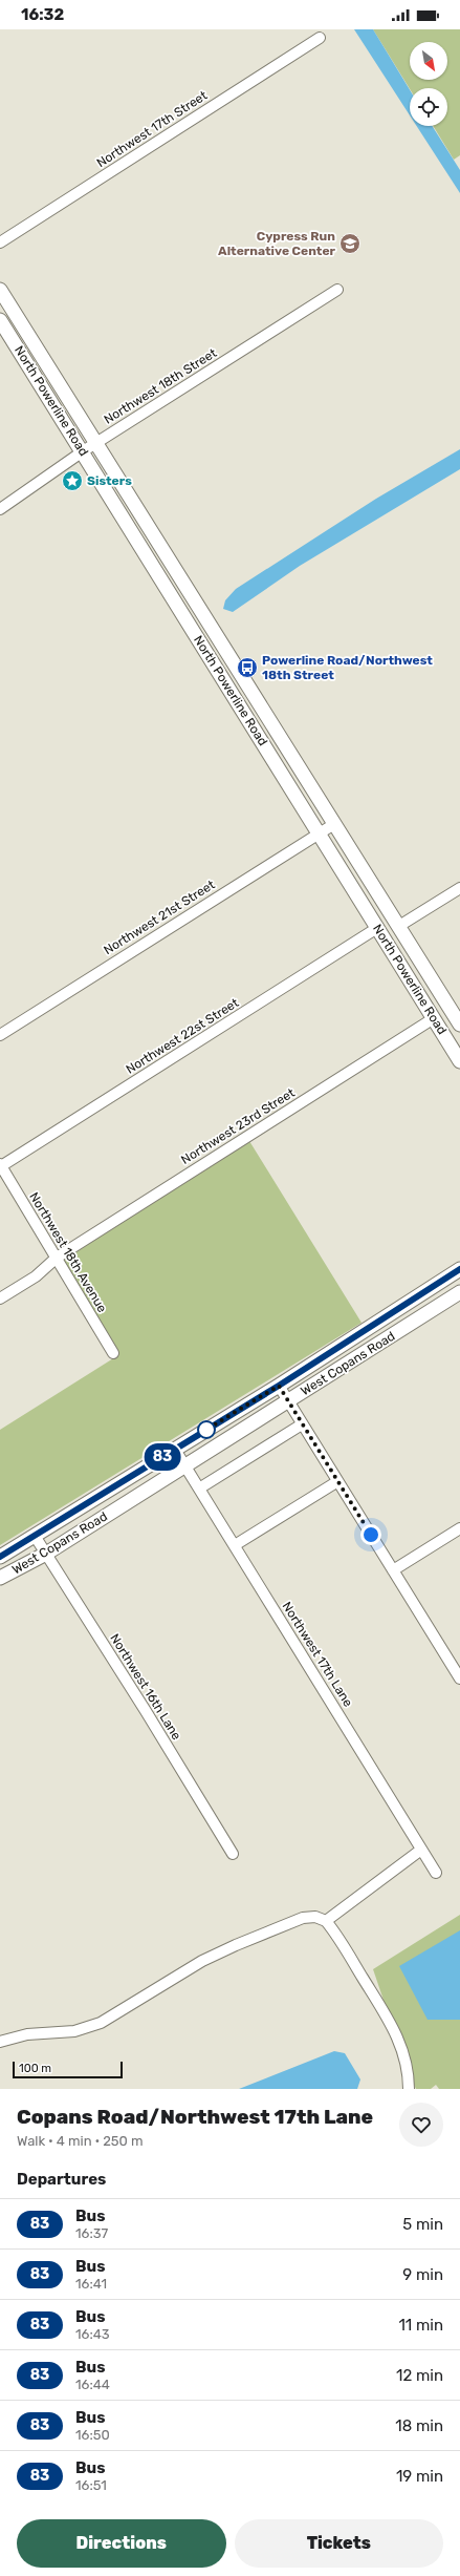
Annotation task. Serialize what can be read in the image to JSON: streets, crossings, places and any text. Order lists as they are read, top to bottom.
{
  "streets": {
    "main road": ["North Powerline Road", "West Copans Road"],
    "street": [
      "Northwest 17th Street",
      "Northwest 18th Street",
      "Northwest 21st Street",
      "Northwest 22st Street",
      "Northwest 23rd Street",
      "Northwest 18th Avenue",
      "Northwest 17th Lane",
      "Northwest 16th Lane"
    ]
  },
  "crossings": [
    ["Northwest 18th Street", "North Powerline Road"],
    ["North Powerline Road", "Northwest 21st Street"],
    ["North Powerline Road", "Northwest 22st Street"],
    ["North Powerline Road", "Northwest 23rd Street"],
    ["Northwest 22st Street", "Northwest 18th Avenue"],
    ["Northwest 23rd Street", "Northwest 18th Avenue"],
    ["West Copans Road", "Northwest 17th Lane"],
    ["West Copans Road", "Northwest 16th Lane"]
  ],
  "places": {
    "school or university": ["Cypress Run Alternative Center"],
    "place": ["Sisters"],
    "bus stop": ["Powerline Road/Northwest 18th Street"]
  },
  "lines": ["bus line 83"],
  "scale_bar": "100 m",
  "north": "bottom right",
  "page": {
    "status": "16:32",
    "on_map": "83",
    "scale": "100 m",
    "heading": [
      ["Copans Road/Northwest 17th Lane", "Walk · 4 min · 250 m"],
      "Departures"
    ],
    "list": [
      {
        "mark": "83",
        "name": "Bus",
        "note": "16:37",
        "value": "5 min"
      },
      {
        "mark": "83",
        "name": "Bus",
        "note": "16:41",
        "value": "9 min"
      },
      {
        "mark": "83",
        "name": "Bus",
        "note": "16:43",
        "value": "11 min"
      },
      {
        "mark": "83",
        "name": "Bus",
        "note": "16:44",
        "value": "12 min"
      },
      {
        "mark": "83",
        "name": "Bus",
        "note": "16:50",
        "value": "18 min"
      },
      {
        "mark": "83",
        "name": "Bus",
        "note": "16:51",
        "value": "19 min"
      }
    ],
    "buttons": ["Directions", "Tickets"]
  }
}
